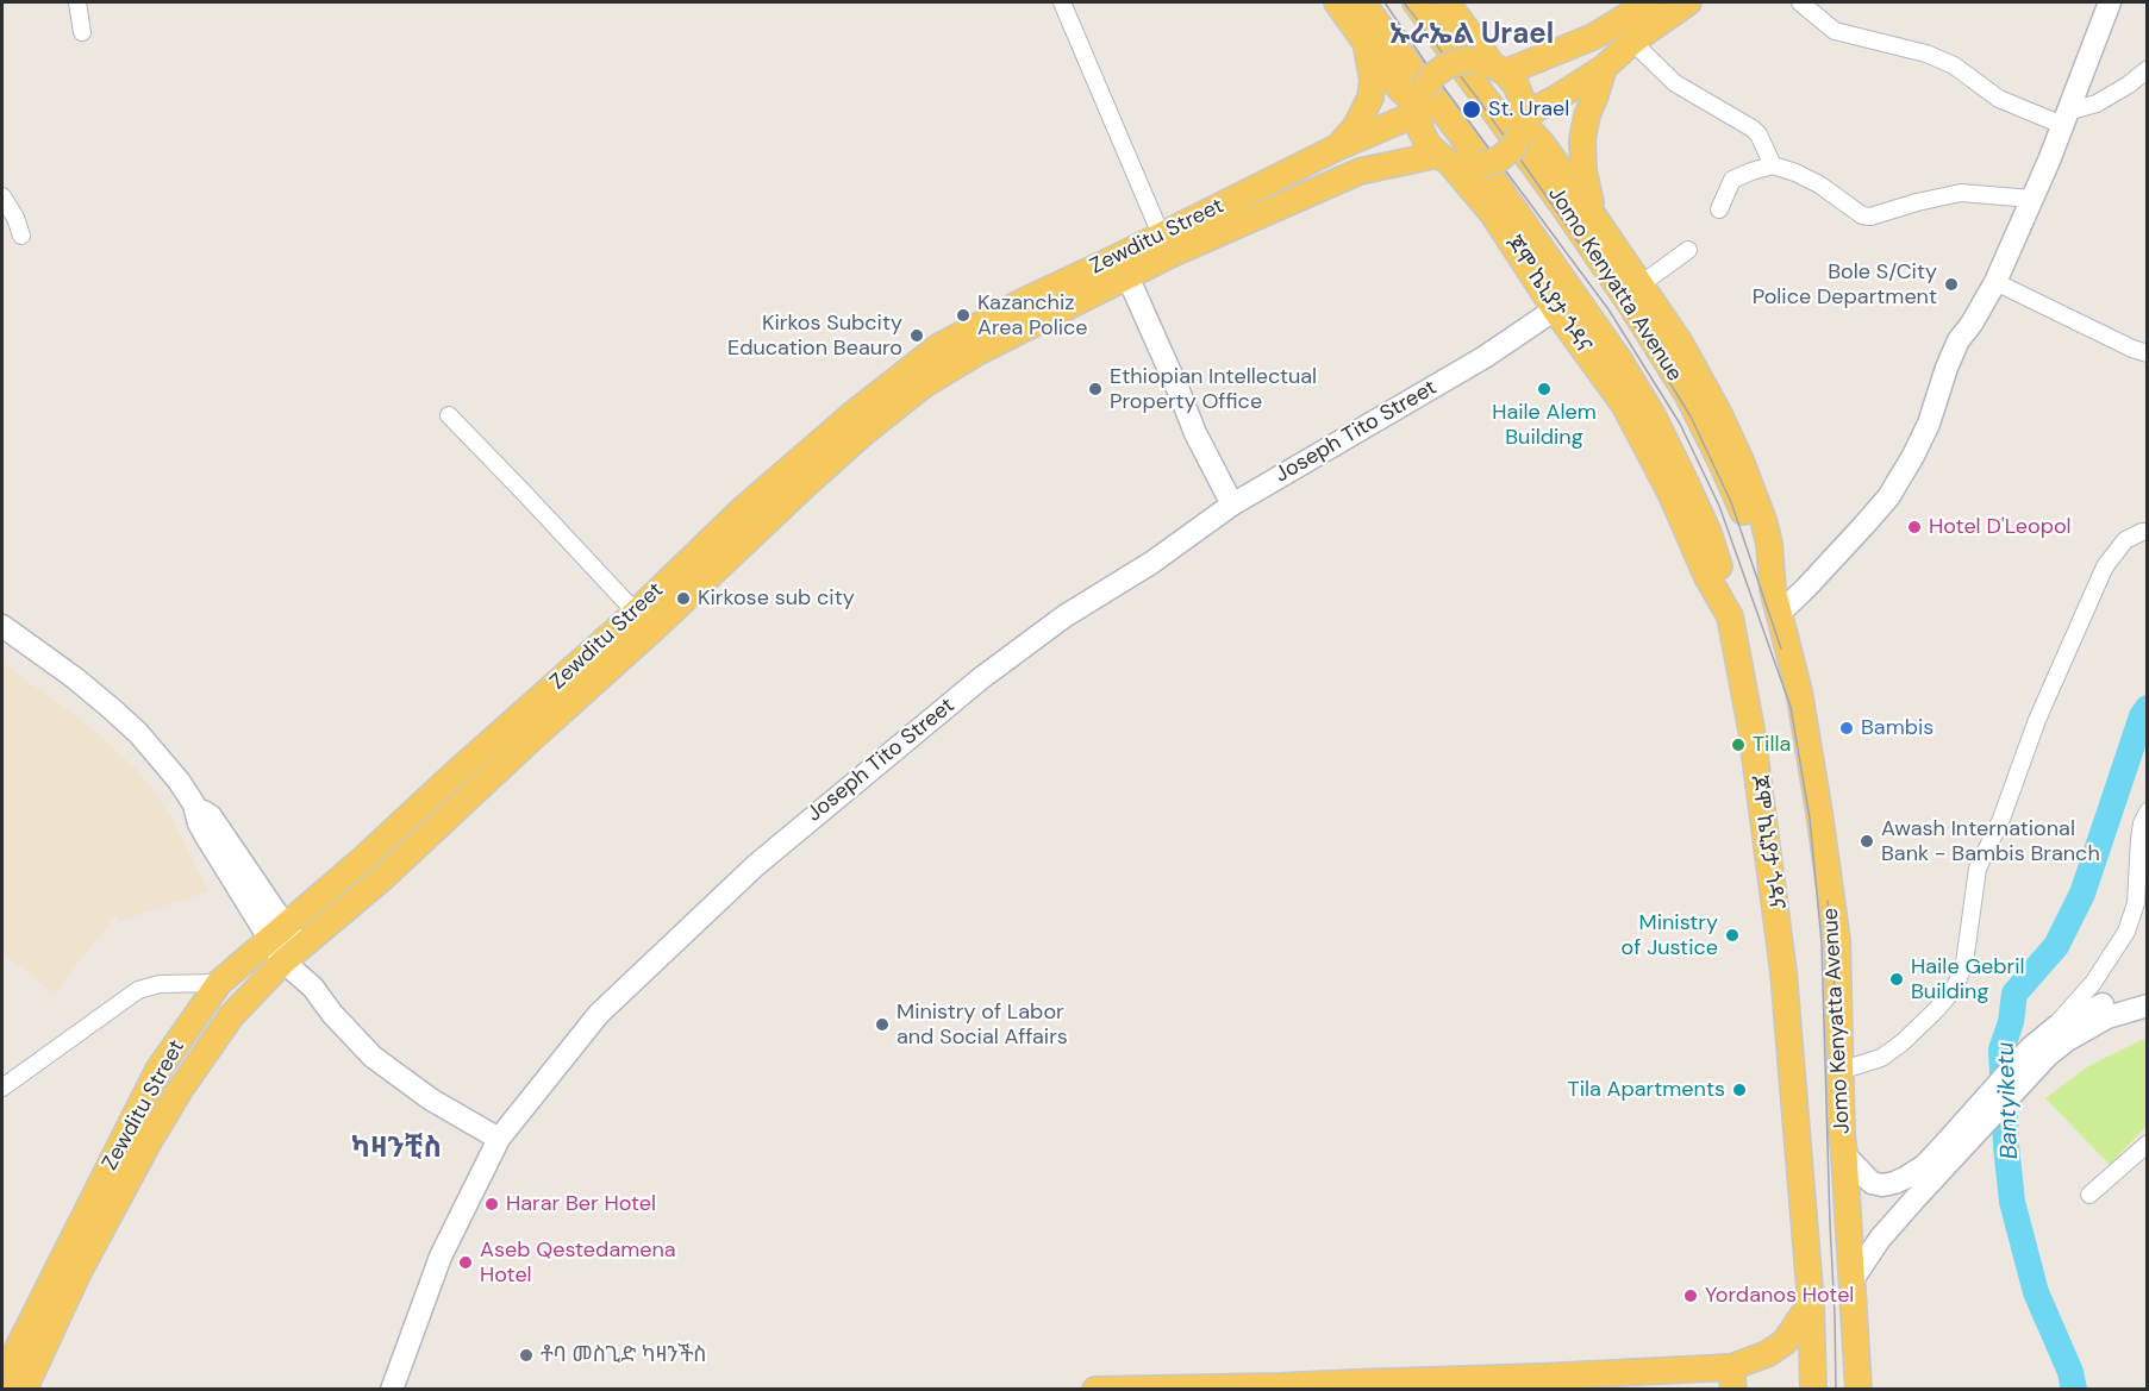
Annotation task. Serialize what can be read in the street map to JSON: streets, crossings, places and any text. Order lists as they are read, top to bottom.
{
  "streets": {
    "main road": [
      "Zewditu Street",
      "Jomo Kenyatta Avenue",
      "ጆሞ ኬኒያታ ጎዳና",
      "Joseph Tito Street"
    ]
  },
  "crossings": [
    ["Zewditu Street", "ጆሞ ኬኒያታ ጎዳና"],
    ["ጆሞ ኬኒያታ ጎዳና", "Joseph Tito Street"]
  ],
  "districts": ["ኡራኤል Urael", "ካዛንቺስ"],
  "water": ["Bantyiketu"],
  "places": [
    "St. Urael",
    "Bole S/City Police Department",
    "Kazanchiz Area Police",
    "Kirkos Subcity Education Beauro",
    "Ethiopian Intellectual Property Office",
    "Haile Alem Building",
    "Hotel D'Leopol",
    "Kirkose sub city",
    "Bambis",
    "Tilla",
    "Awash International Bank - Bambis Branch",
    "Ministry of Justice",
    "Haile Gebril Building",
    "Ministry of Labor and Social Affairs",
    "Tila Apartments",
    "Harar Ber Hotel",
    "Aseb Qestedamena Hotel",
    "Yordanos Hotel",
    "ቶባ መስጊድ ካዛንችስ"
  ]
}
